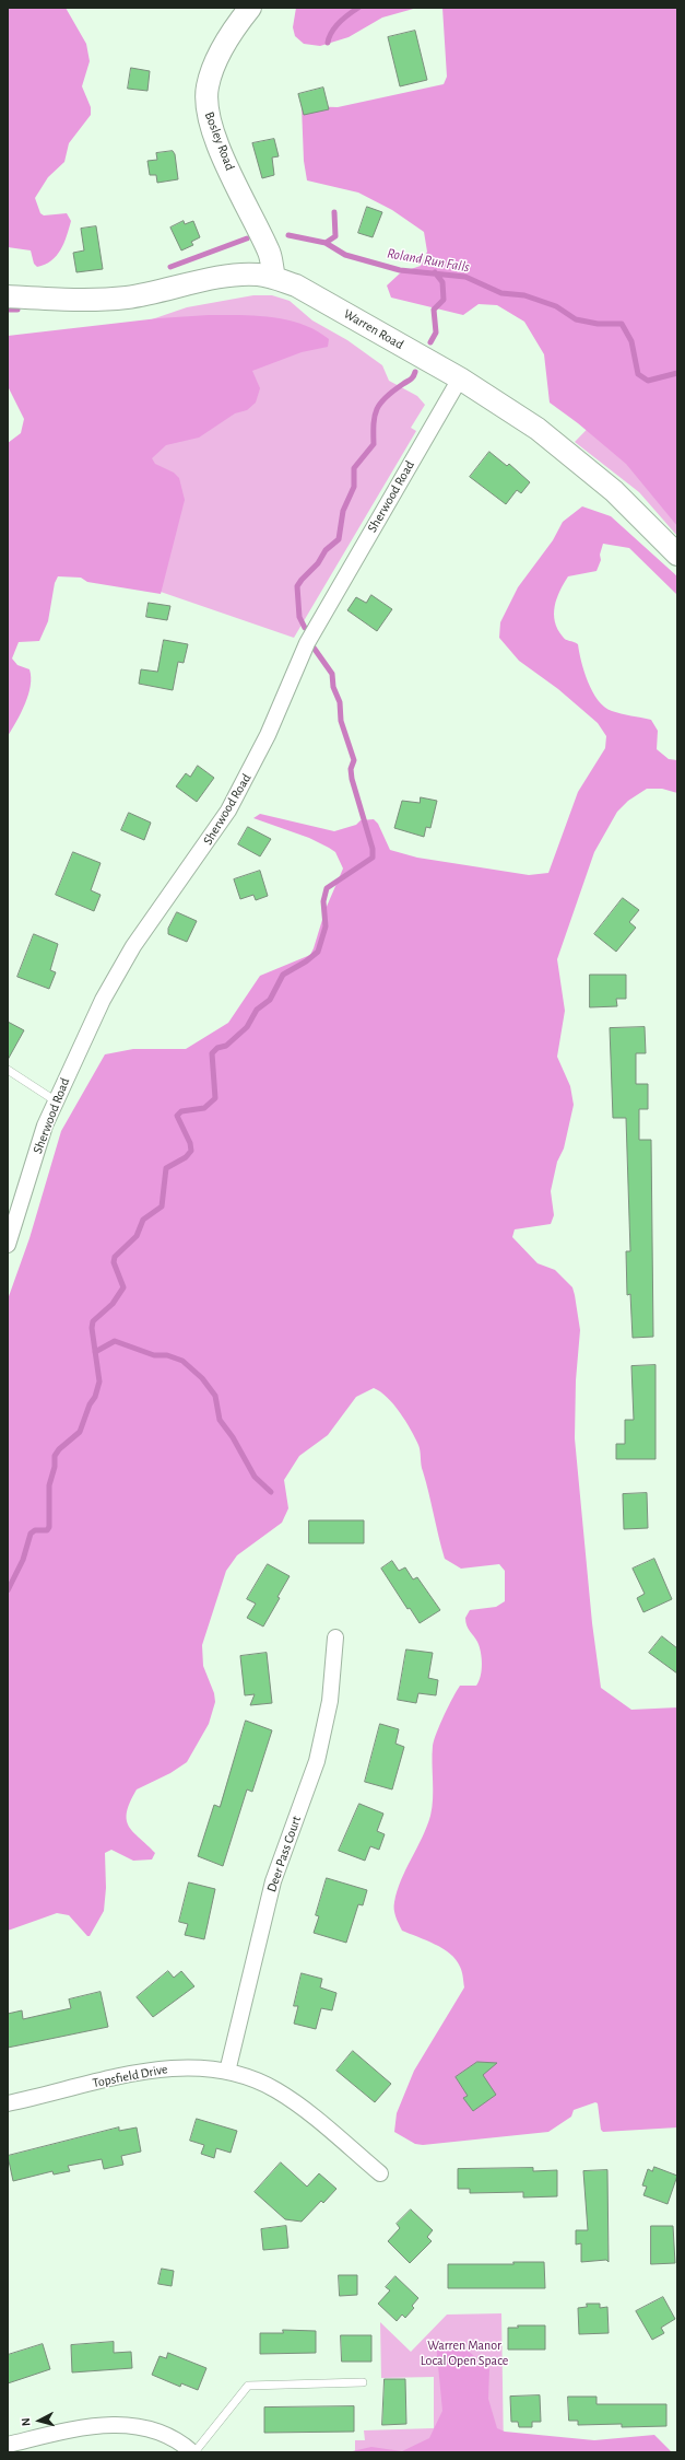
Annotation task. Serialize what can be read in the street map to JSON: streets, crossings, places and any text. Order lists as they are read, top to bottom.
{
  "streets": {
    "street": [
      "Bosley Road",
      "Warren Road",
      "Sherwood Road",
      "Deer Pass Court",
      "Topsfield Drive"
    ]
  },
  "crossings": [
    ["Bosley Road", "Warren Road"],
    ["Warren Road", "Sherwood Road"],
    ["Deer Pass Court", "Topsfield Drive"]
  ],
  "water": ["Roland Run Falls"],
  "parks": ["Warren Manor Local Open Space"],
  "north": "left"
}
